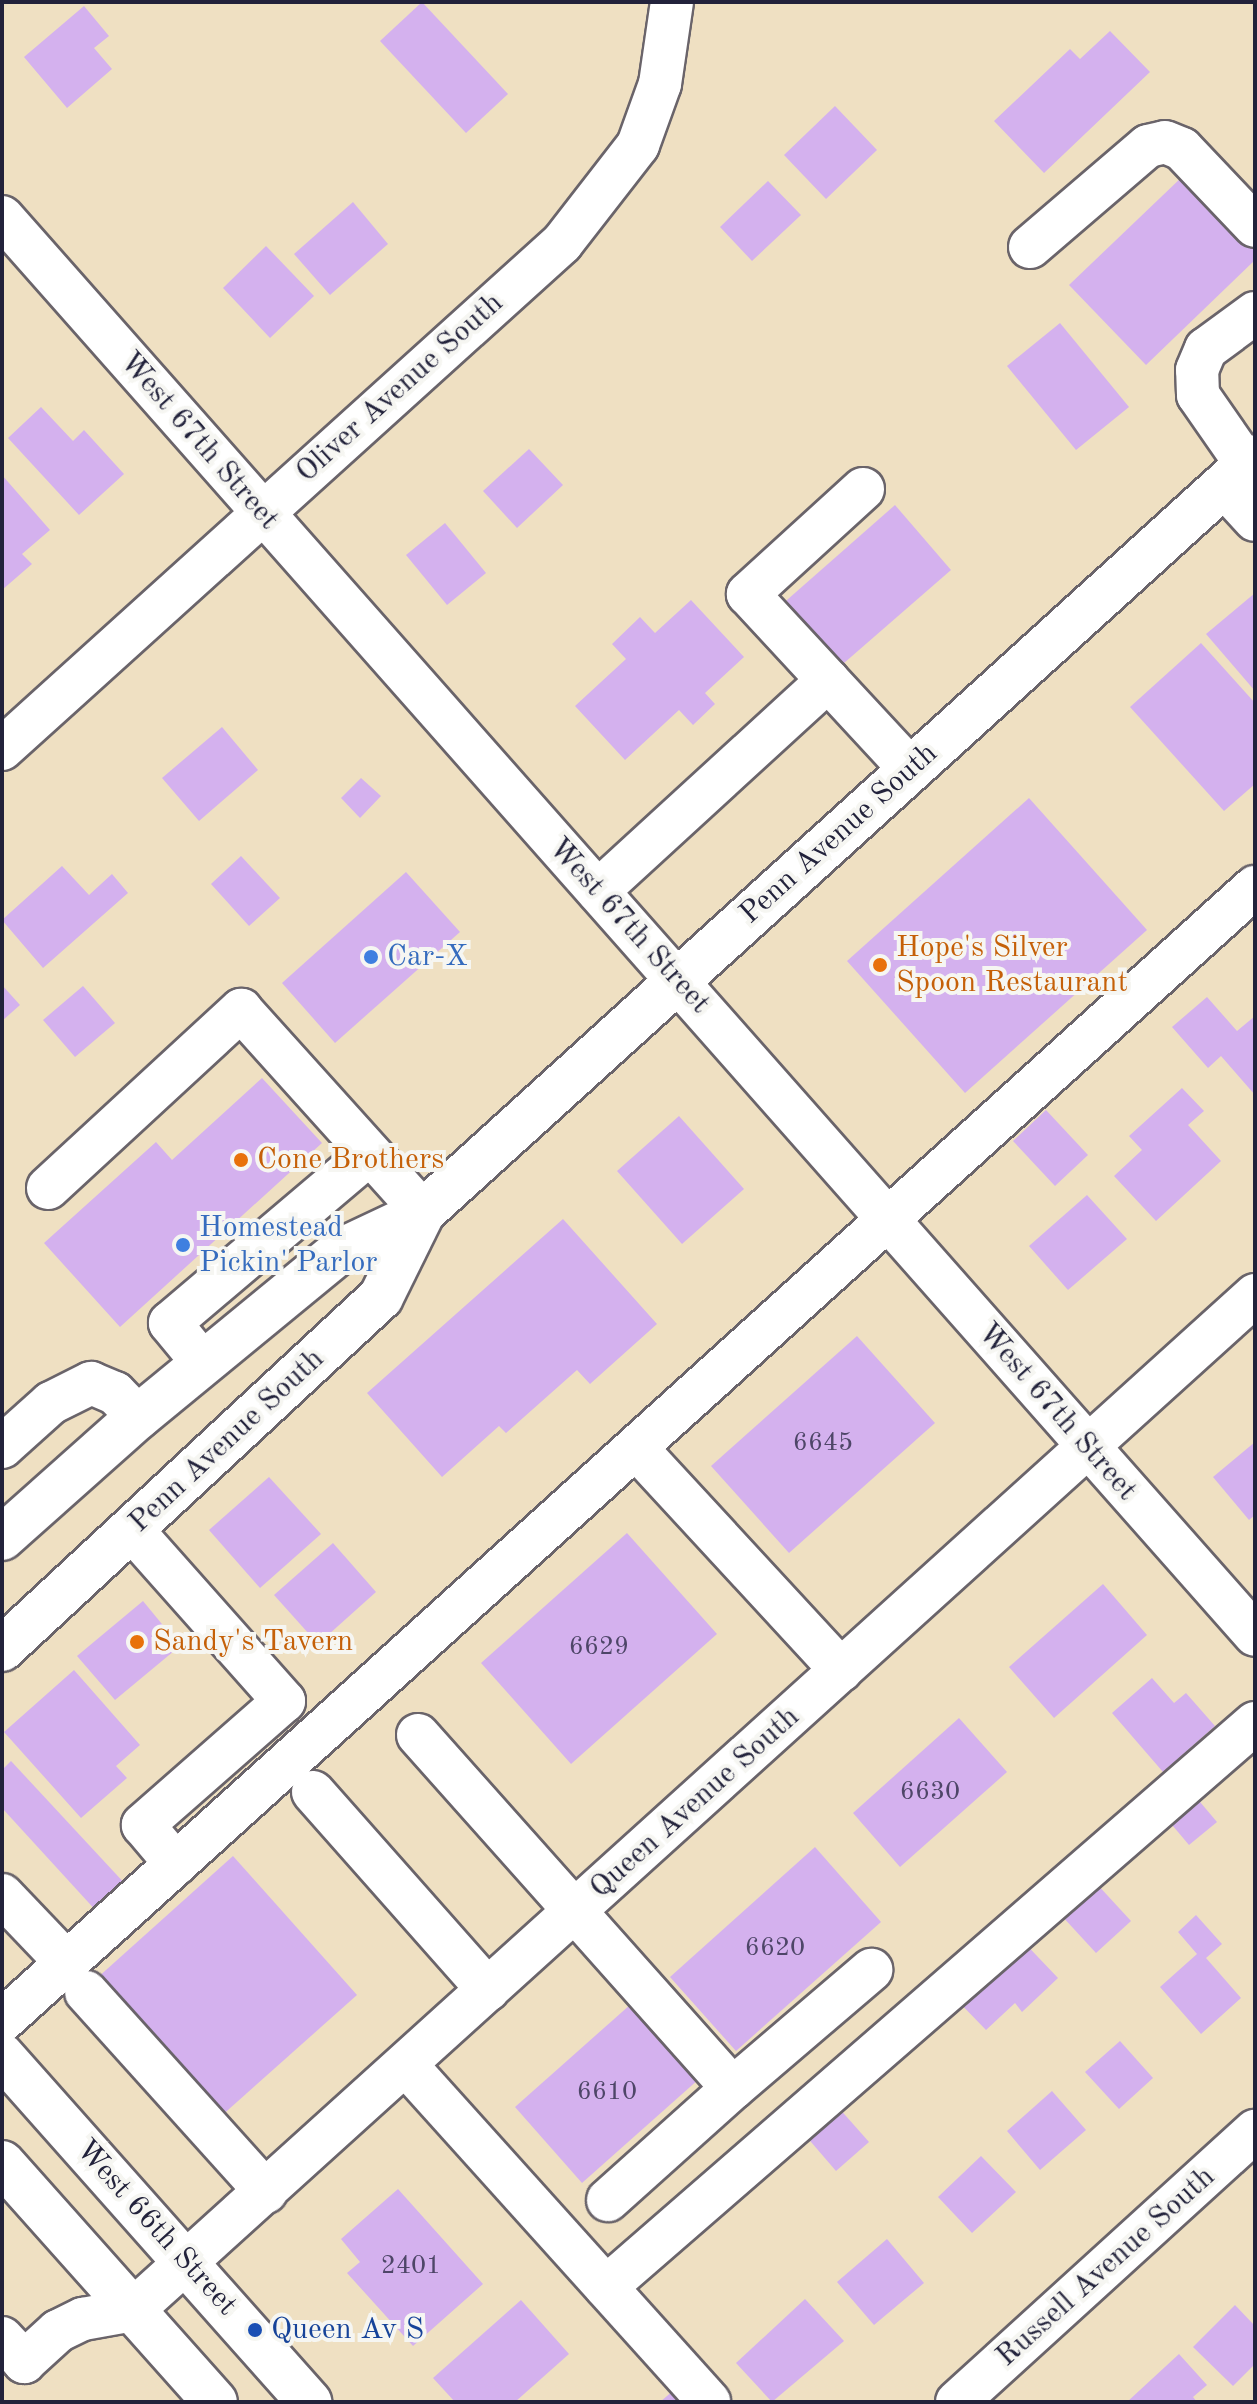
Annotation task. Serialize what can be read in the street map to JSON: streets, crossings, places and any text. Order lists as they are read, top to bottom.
{
  "streets": {
    "main road": ["Penn Avenue South", "West 66th Street"],
    "street": [
      "Oliver Avenue South",
      "West 67th Street",
      "Queen Avenue South",
      "Russell Avenue South"
    ]
  },
  "crossings": [
    ["Oliver Avenue South", "West 67th Street"],
    ["West 67th Street", "Penn Avenue South"],
    ["West 67th Street", "Queen Avenue South"],
    ["Queen Avenue South", "West 66th Street"]
  ],
  "places": [
    "Car-X",
    "Hope's Silver Spoon Restaurant",
    "Cone Brothers",
    "Homestead Pickin' Parlor",
    "Sandy's Tavern",
    "Queen Av S"
  ],
  "house_numbers": [
    "6645",
    "6629",
    "6630",
    "6620",
    "6610",
    "2401"
  ]
}
